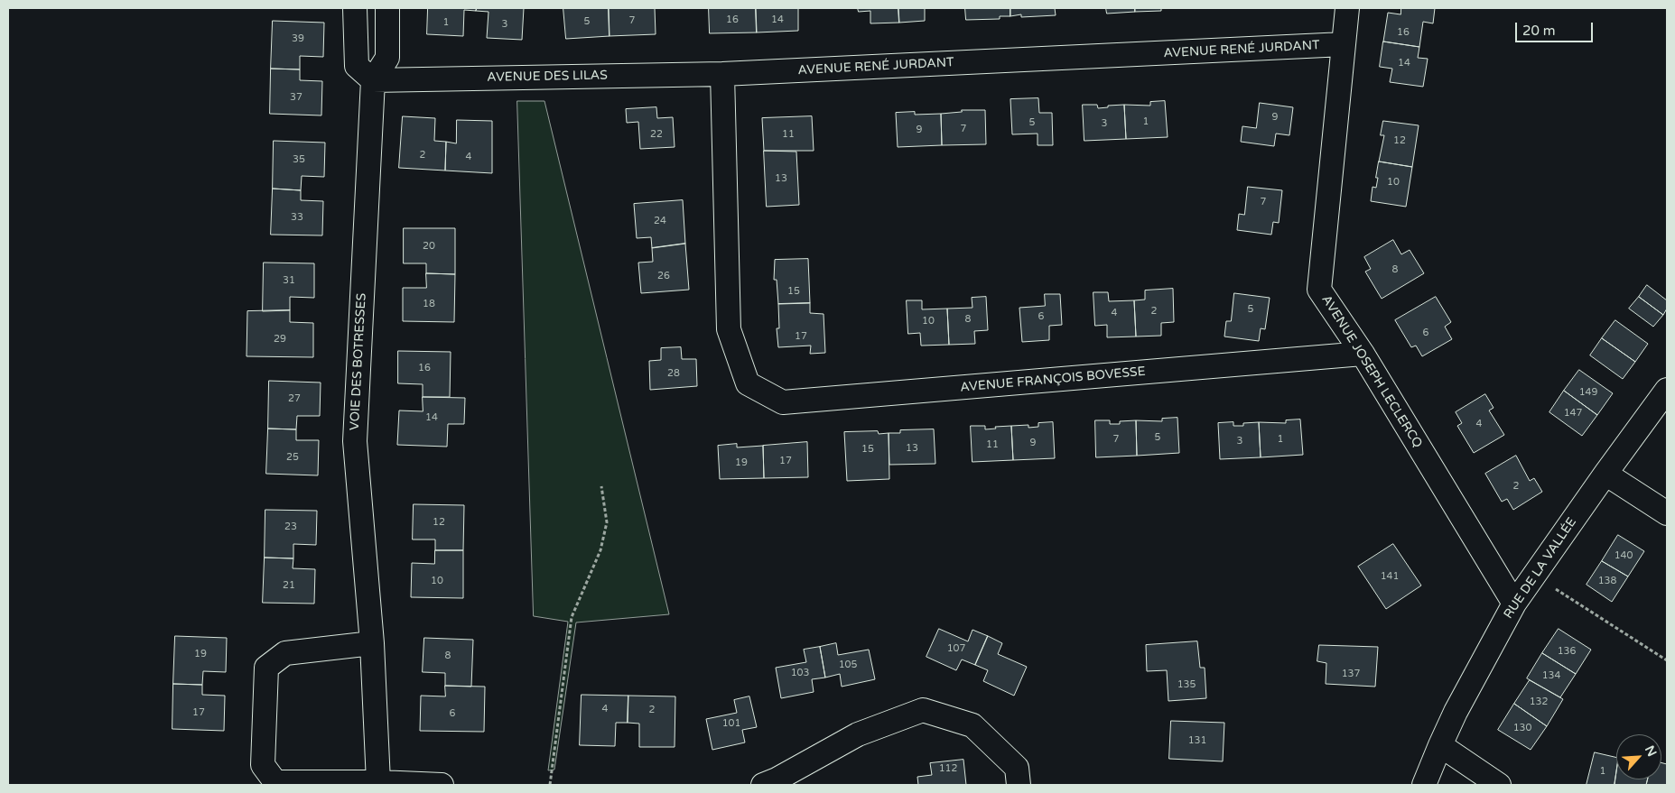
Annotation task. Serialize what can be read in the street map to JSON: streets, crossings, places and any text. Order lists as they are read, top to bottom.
{
  "streets": {
    "street": [
      "AVENUE RENÉ JURDANT",
      "AVENUE DES LILAS",
      "VOIE DES BOTRESSES",
      "AVENUE JOSEPH LECLERCQ",
      "AVENUE FRANÇOIS BOVESSE",
      "RUE DE LA VALLÉE"
    ]
  },
  "crossings": [
    ["AVENUE RENÉ JURDANT", "AVENUE DES LILAS"],
    ["AVENUE RENÉ JURDANT", "AVENUE JOSEPH LECLERCQ"],
    ["AVENUE RENÉ JURDANT", "AVENUE FRANÇOIS BOVESSE"],
    ["AVENUE DES LILAS", "VOIE DES BOTRESSES"],
    ["AVENUE DES LILAS", "AVENUE FRANÇOIS BOVESSE"],
    ["AVENUE JOSEPH LECLERCQ", "AVENUE FRANÇOIS BOVESSE"],
    ["AVENUE JOSEPH LECLERCQ", "RUE DE LA VALLÉE"]
  ],
  "house_numbers": [
    "16",
    "14",
    "7",
    "5",
    "1",
    "3",
    "16",
    "39",
    "14",
    "37",
    "9",
    "1",
    "5",
    "3",
    "7",
    "9",
    "22",
    "11",
    "12",
    "2",
    "4",
    "35",
    "13",
    "10",
    "7",
    "33",
    "24",
    "20",
    "8",
    "26",
    "31",
    "15",
    "18",
    "5",
    "2",
    "4",
    "6",
    "8",
    "10",
    "6",
    "17",
    "29",
    "16",
    "28",
    "149",
    "27",
    "147",
    "14",
    "4",
    "5",
    "7",
    "1",
    "3",
    "9",
    "11",
    "13",
    "15",
    "25",
    "17",
    "19",
    "2",
    "12",
    "23",
    "140",
    "141",
    "10",
    "138",
    "21",
    "107",
    "136",
    "19",
    "8",
    "105",
    "103",
    "137",
    "134",
    "135",
    "132",
    "4",
    "2",
    "17",
    "6",
    "101",
    "130",
    "131",
    "112",
    "1"
  ],
  "scale_bar": "20 m",
  "north": "top right"
}
